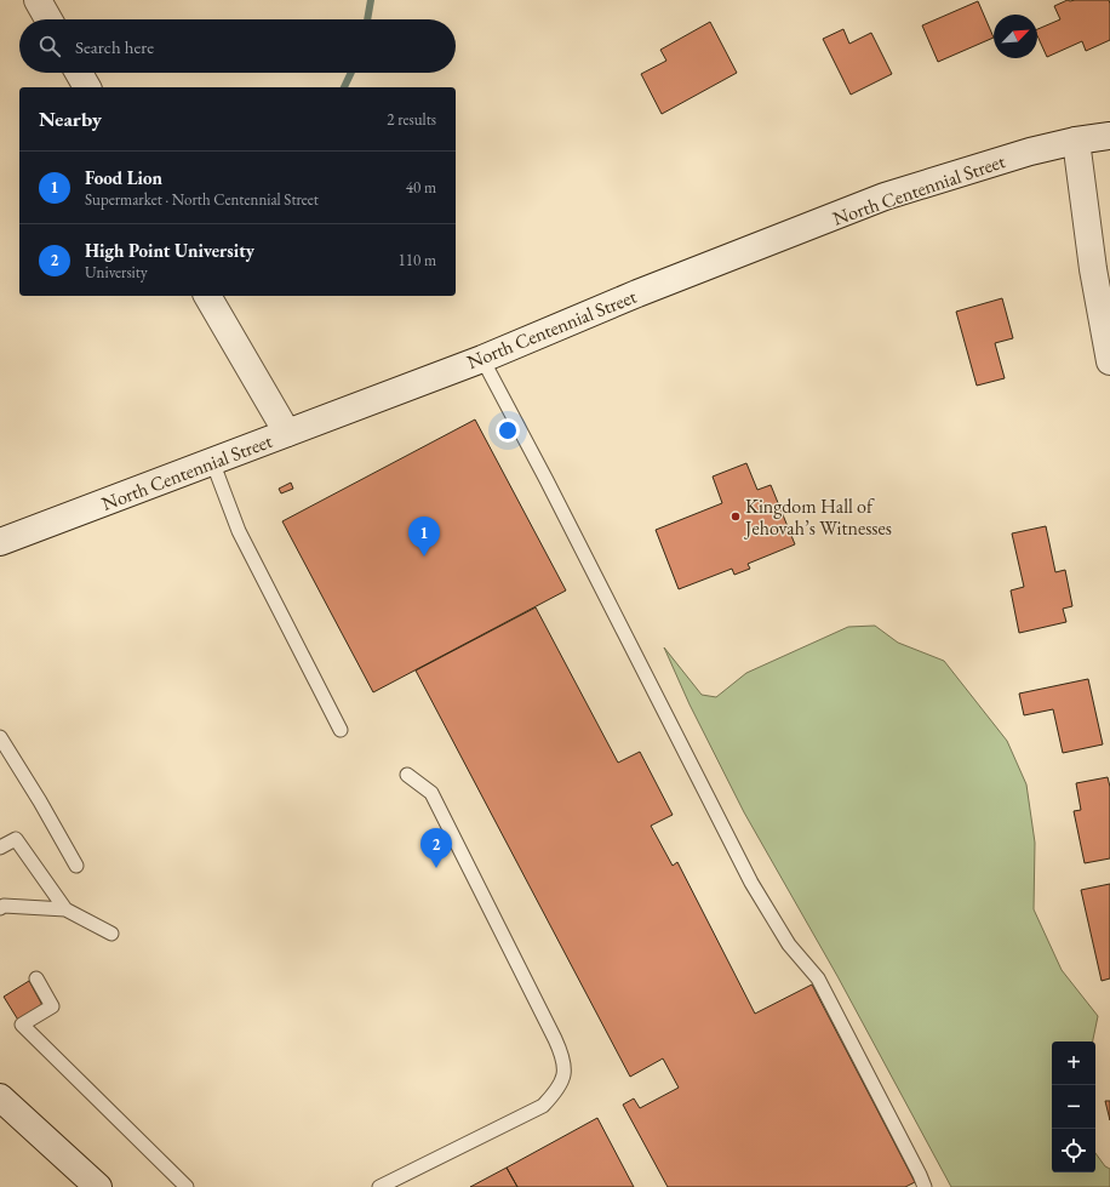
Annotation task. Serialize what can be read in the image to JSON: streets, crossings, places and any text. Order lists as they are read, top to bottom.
{
  "streets": {
    "main road": ["North Centennial Street"]
  },
  "places": ["Kingdom Hall of Jehovah’s Witnesses"],
  "north": "top right",
  "page": {
    "search": "Search here",
    "heading": ["Nearby", "2 results"],
    "list": [
      {
        "mark": "1",
        "name": "Food Lion",
        "note": "Supermarket · North Centennial Street",
        "value": "40 m"
      },
      {
        "mark": "2",
        "name": "High Point University",
        "note": "University",
        "value": "110 m"
      }
    ],
    "pins": ["1", "2"],
    "map_buttons": ["+", "−"]
  }
}
